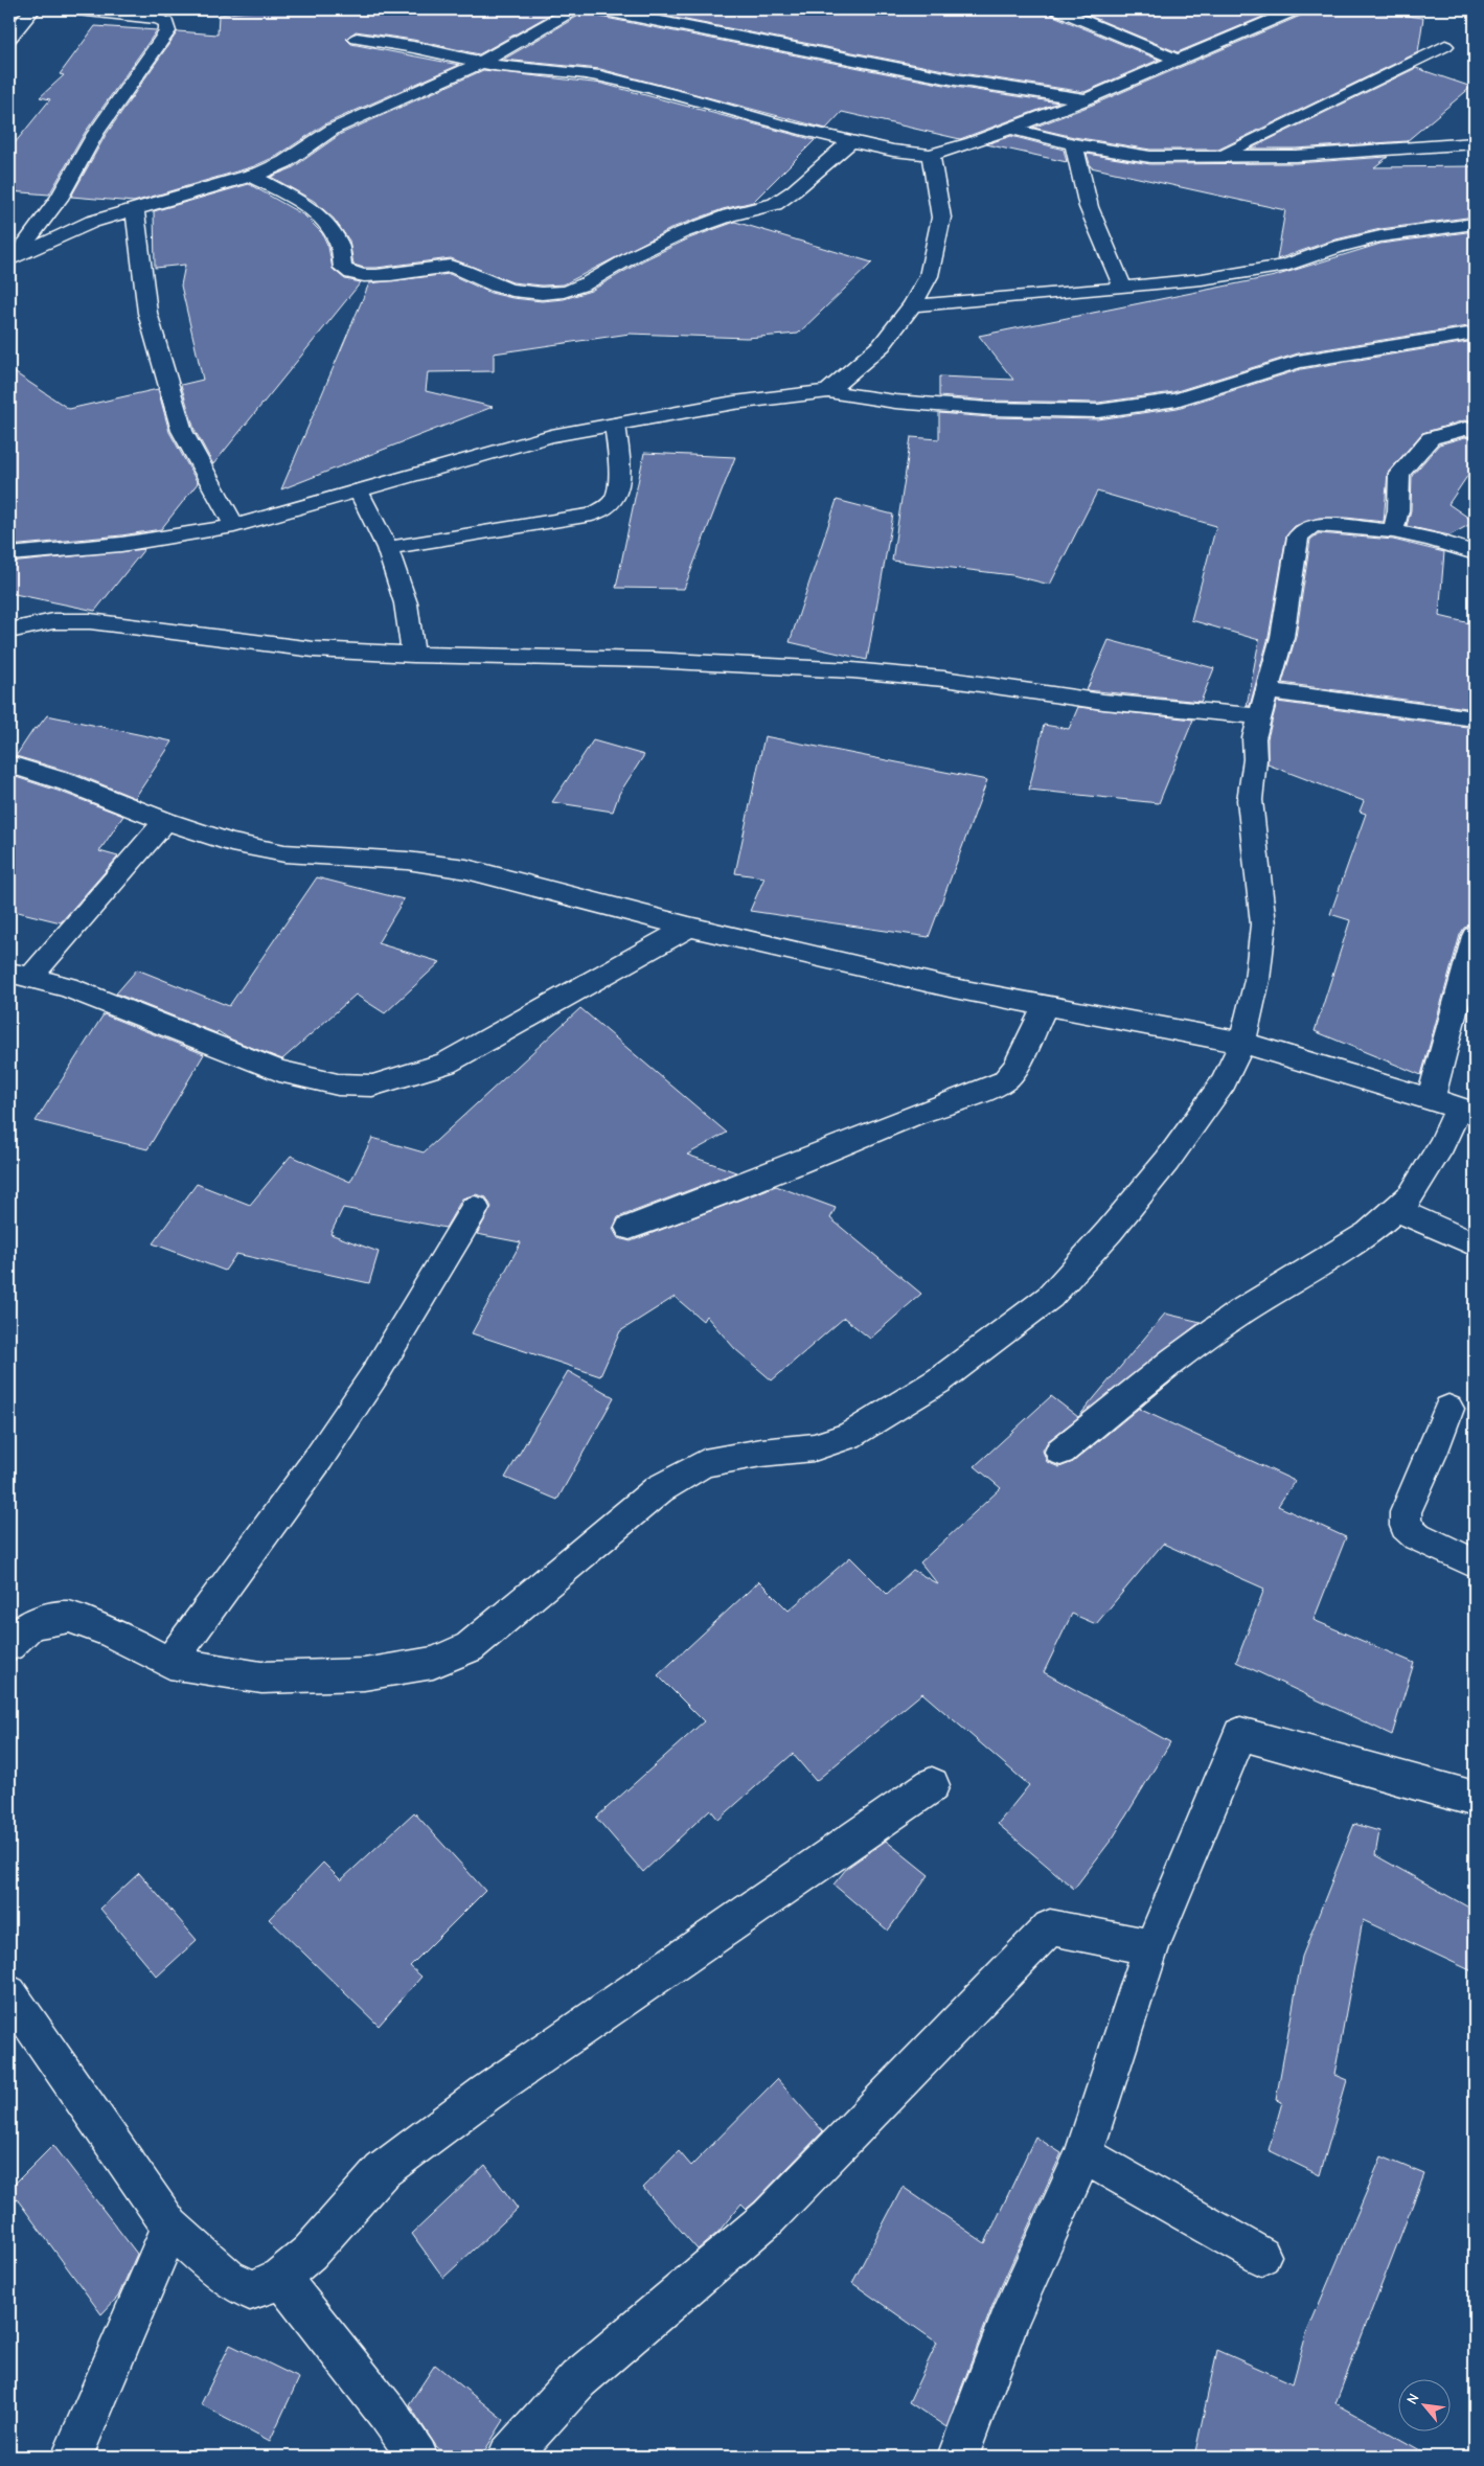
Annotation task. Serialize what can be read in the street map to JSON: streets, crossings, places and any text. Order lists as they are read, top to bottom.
{
  "north": "top left"
}
